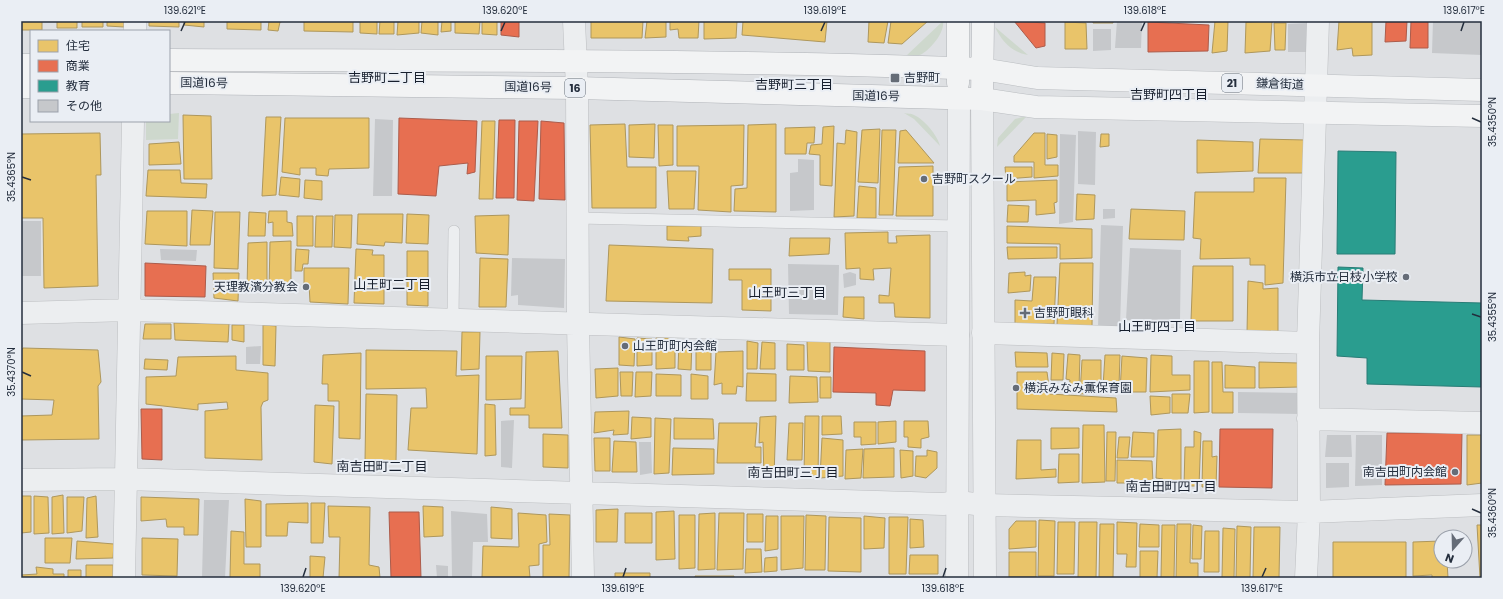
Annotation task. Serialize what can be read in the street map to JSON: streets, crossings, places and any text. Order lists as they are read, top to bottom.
{
  "streets": {
    "main road": [
      "国道16号",
      "21",
      "鎌倉街道",
      "16"
    ]
  },
  "crossings": [
    ["国道16号", "鎌倉街道"]
  ],
  "districts": [
    "吉野町二丁目",
    "吉野町三丁目",
    "吉野町四丁目",
    "山王町二丁目",
    "山王町三丁目",
    "山王町四丁目",
    "南吉田町二丁目",
    "南吉田町三丁目",
    "南吉田町四丁目"
  ],
  "places": {
    "transit": ["吉野町"],
    "other": [
      "吉野町スクール",
      "横浜市立日枝小学校",
      "天理教濱分教会",
      "山王町町内会館",
      "横浜みなみ薫保育園",
      "南吉田町内会館"
    ],
    "health": ["吉野町眼科"]
  },
  "legend": [
    "住宅",
    "商業",
    "教育",
    "その他"
  ],
  "north": "bottom",
  "coordinates": [
    "139.621°E",
    "139.620°E",
    "139.619°E",
    "139.618°E",
    "139.617°E",
    "35.4350°N",
    "35.4365°N",
    "35.4355°N",
    "35.4370°N",
    "35.4360°N"
  ]
}
